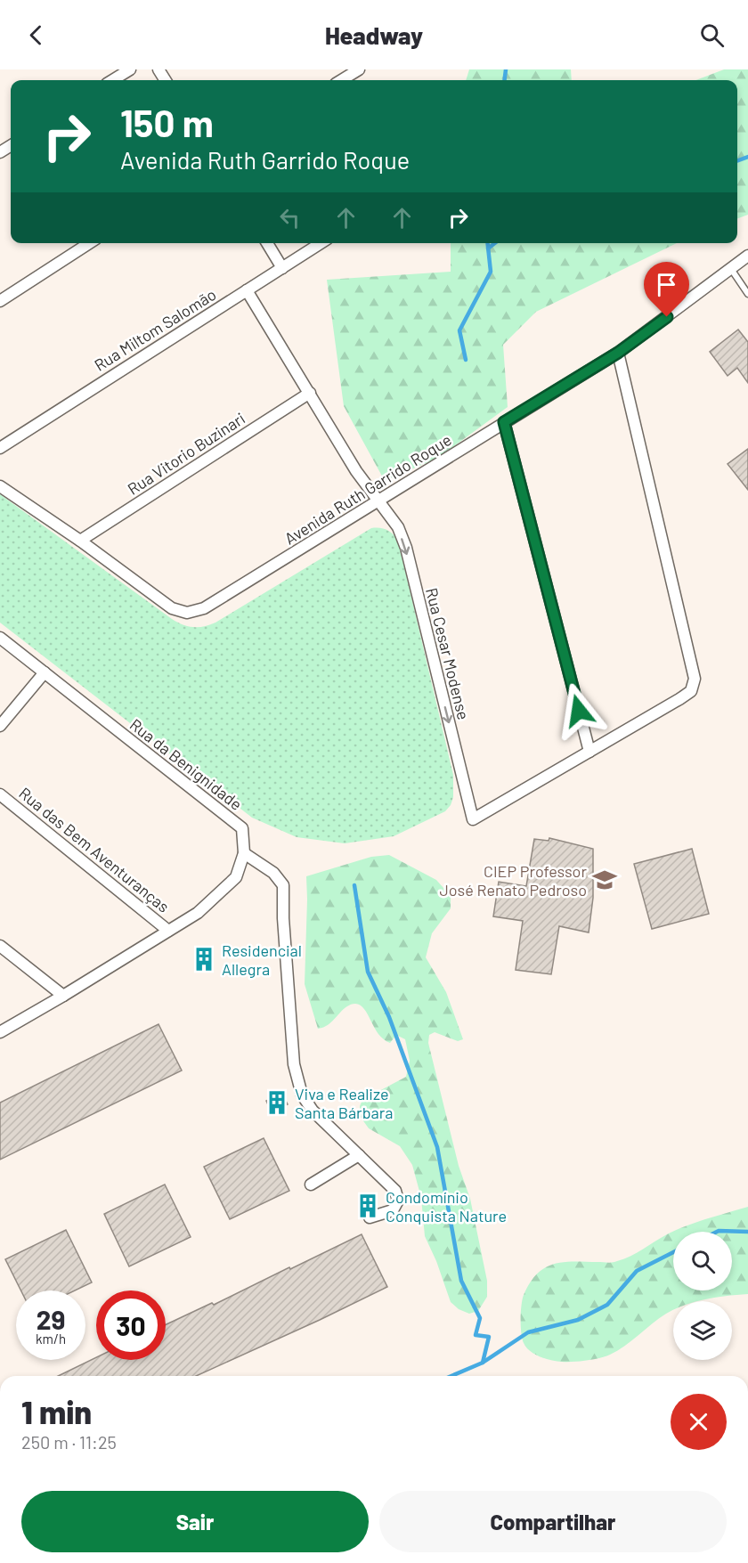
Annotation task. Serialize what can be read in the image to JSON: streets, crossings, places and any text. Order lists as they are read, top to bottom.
{
  "streets": {
    "street": [
      "Rua Miltom Salomão",
      "Rua Vitorio Buzinari",
      "Avenida Ruth Garrido Roque",
      "Rua Cesar Modense",
      "Rua da Benignidade",
      "Rua das Bem Aventuranças"
    ]
  },
  "crossings": [
    ["Rua Miltom Salomão", "Rua Cesar Modense"],
    ["Rua Vitorio Buzinari", "Avenida Ruth Garrido Roque"],
    ["Rua Vitorio Buzinari", "Rua Cesar Modense"],
    ["Avenida Ruth Garrido Roque", "Rua Cesar Modense"],
    ["Rua da Benignidade", "Rua das Bem Aventuranças"]
  ],
  "places": {
    "school or university": ["CIEP Professor José Renato Pedroso"],
    "building": ["Residencial Allegra", "Viva e Realize Santa Bárbara", "Condomínio Conquista Nature"]
  },
  "page": {
    "header": "Headway",
    "turn": ["150 m", "Avenida Ruth Garrido Roque"],
    "speed": "29 km/h",
    "limit": "30",
    "heading": ["1 min", "250 m · 11:25"],
    "buttons": ["Sair", "Compartilhar"]
  }
}
